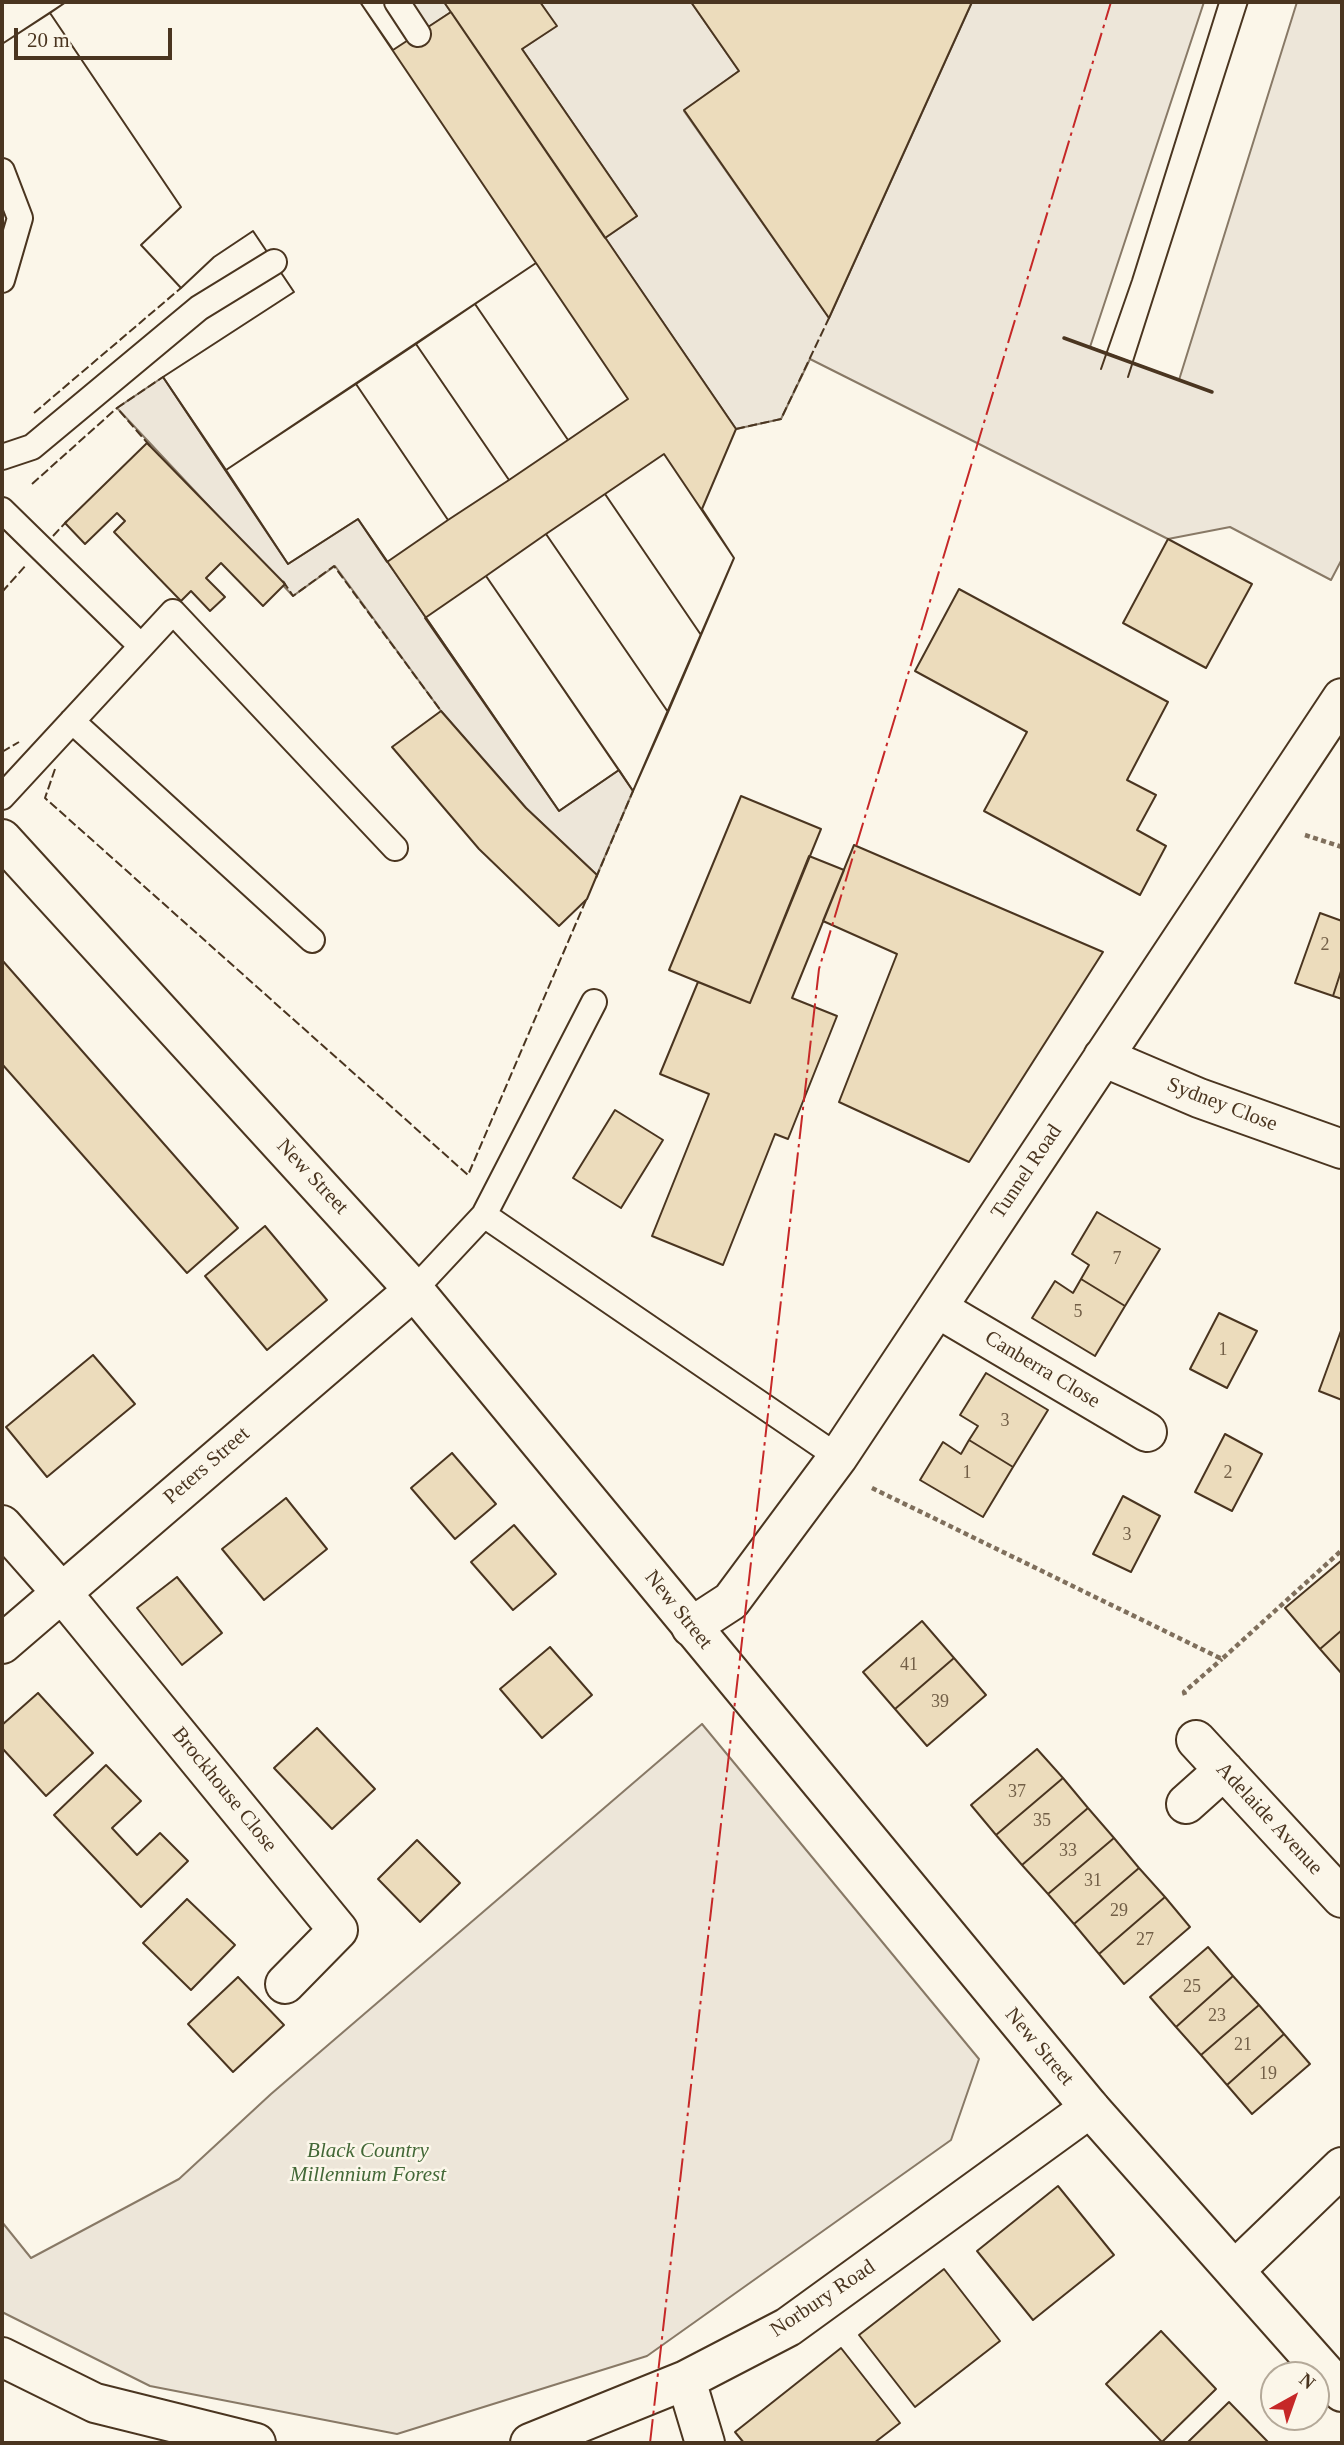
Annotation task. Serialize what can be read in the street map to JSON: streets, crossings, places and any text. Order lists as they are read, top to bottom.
{
  "streets": {
    "street": [
      "Sydney Close",
      "Tunnel Road",
      "New Street",
      "Canberra Close",
      "Peters Street",
      "Brockhouse Close",
      "Adelaide Avenue",
      "Norbury Road"
    ]
  },
  "crossings": [
    ["Sydney Close", "Tunnel Road"],
    ["Tunnel Road", "New Street"],
    ["Tunnel Road", "Canberra Close"],
    ["New Street", "Peters Street"],
    ["New Street", "Norbury Road"],
    ["Peters Street", "Brockhouse Close"]
  ],
  "parks": ["Black Country Millennium Forest"],
  "house_numbers": [
    "2",
    "7",
    "5",
    "1",
    "3",
    "1",
    "2",
    "3",
    "41",
    "39",
    "37",
    "35",
    "33",
    "31",
    "29",
    "27",
    "25",
    "23",
    "21",
    "19"
  ],
  "scale_bar": "20 m",
  "north": "top right"
}
